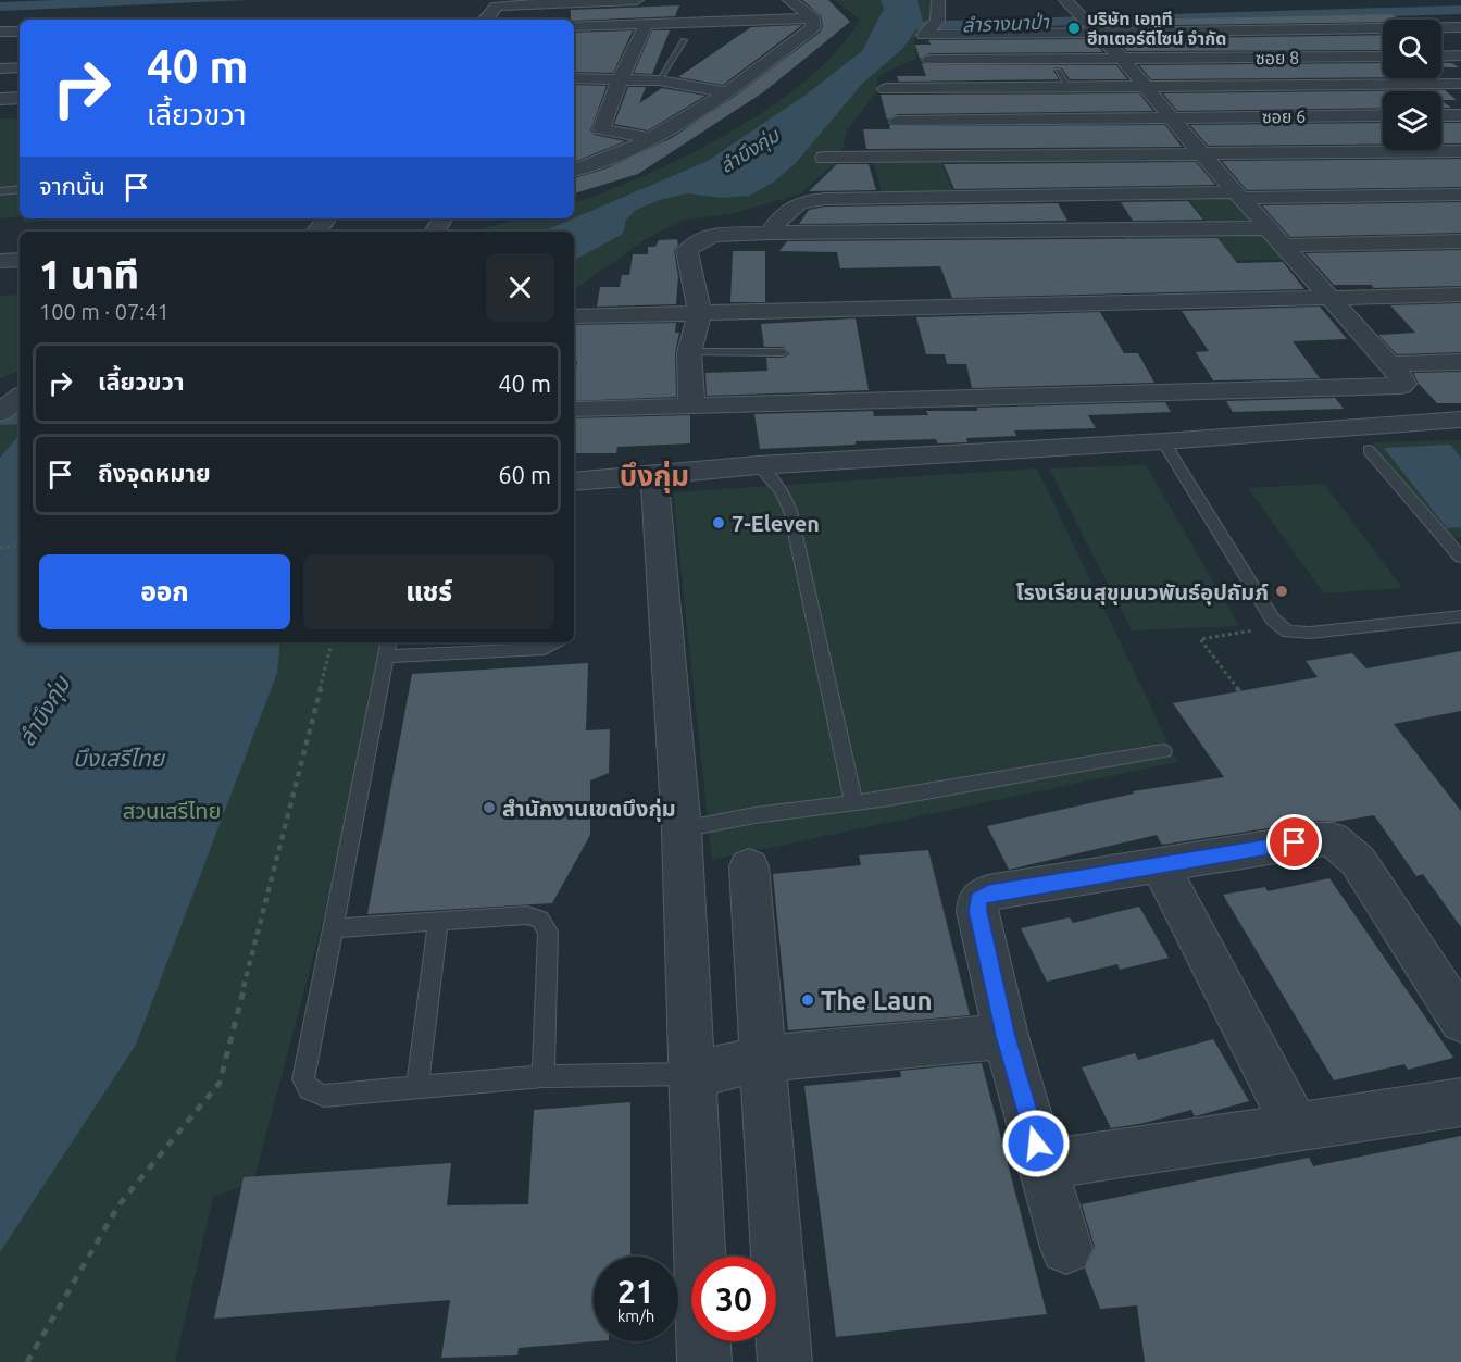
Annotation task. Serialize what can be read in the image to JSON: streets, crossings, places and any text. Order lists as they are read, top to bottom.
{
  "streets": {
    "street": ["ซอย 8", "ซอย 6"]
  },
  "districts": ["บึงกุ่ม"],
  "water": ["ลำรางนาป่า", "ลำบึงกุ่ม", "บึงเสรีไทย"],
  "parks": ["สวนเสรีไทย"],
  "places": [
    "บริษัท เอทูที ฮีทเตอร์ดีไซน์ จำกัด",
    "7-Eleven",
    "โรงเรียนสุขุมนวพันธ์อุปถัมภ์",
    "สำนักงานเขตบึงกุ่ม",
    "The Laun"
  ],
  "page": {
    "turn": ["40 m", "เลี้ยวขวา"],
    "then": "จากนั้น",
    "heading": ["1 นาที", "100 m · 07:41"],
    "list": [
      {
        "name": "เลี้ยวขวา",
        "value": "40 m"
      },
      {
        "name": "ถึงจุดหมาย",
        "value": "60 m"
      }
    ],
    "buttons": ["ออก", "แชร์"],
    "speed": "21 km/h",
    "limit": "30"
  }
}
